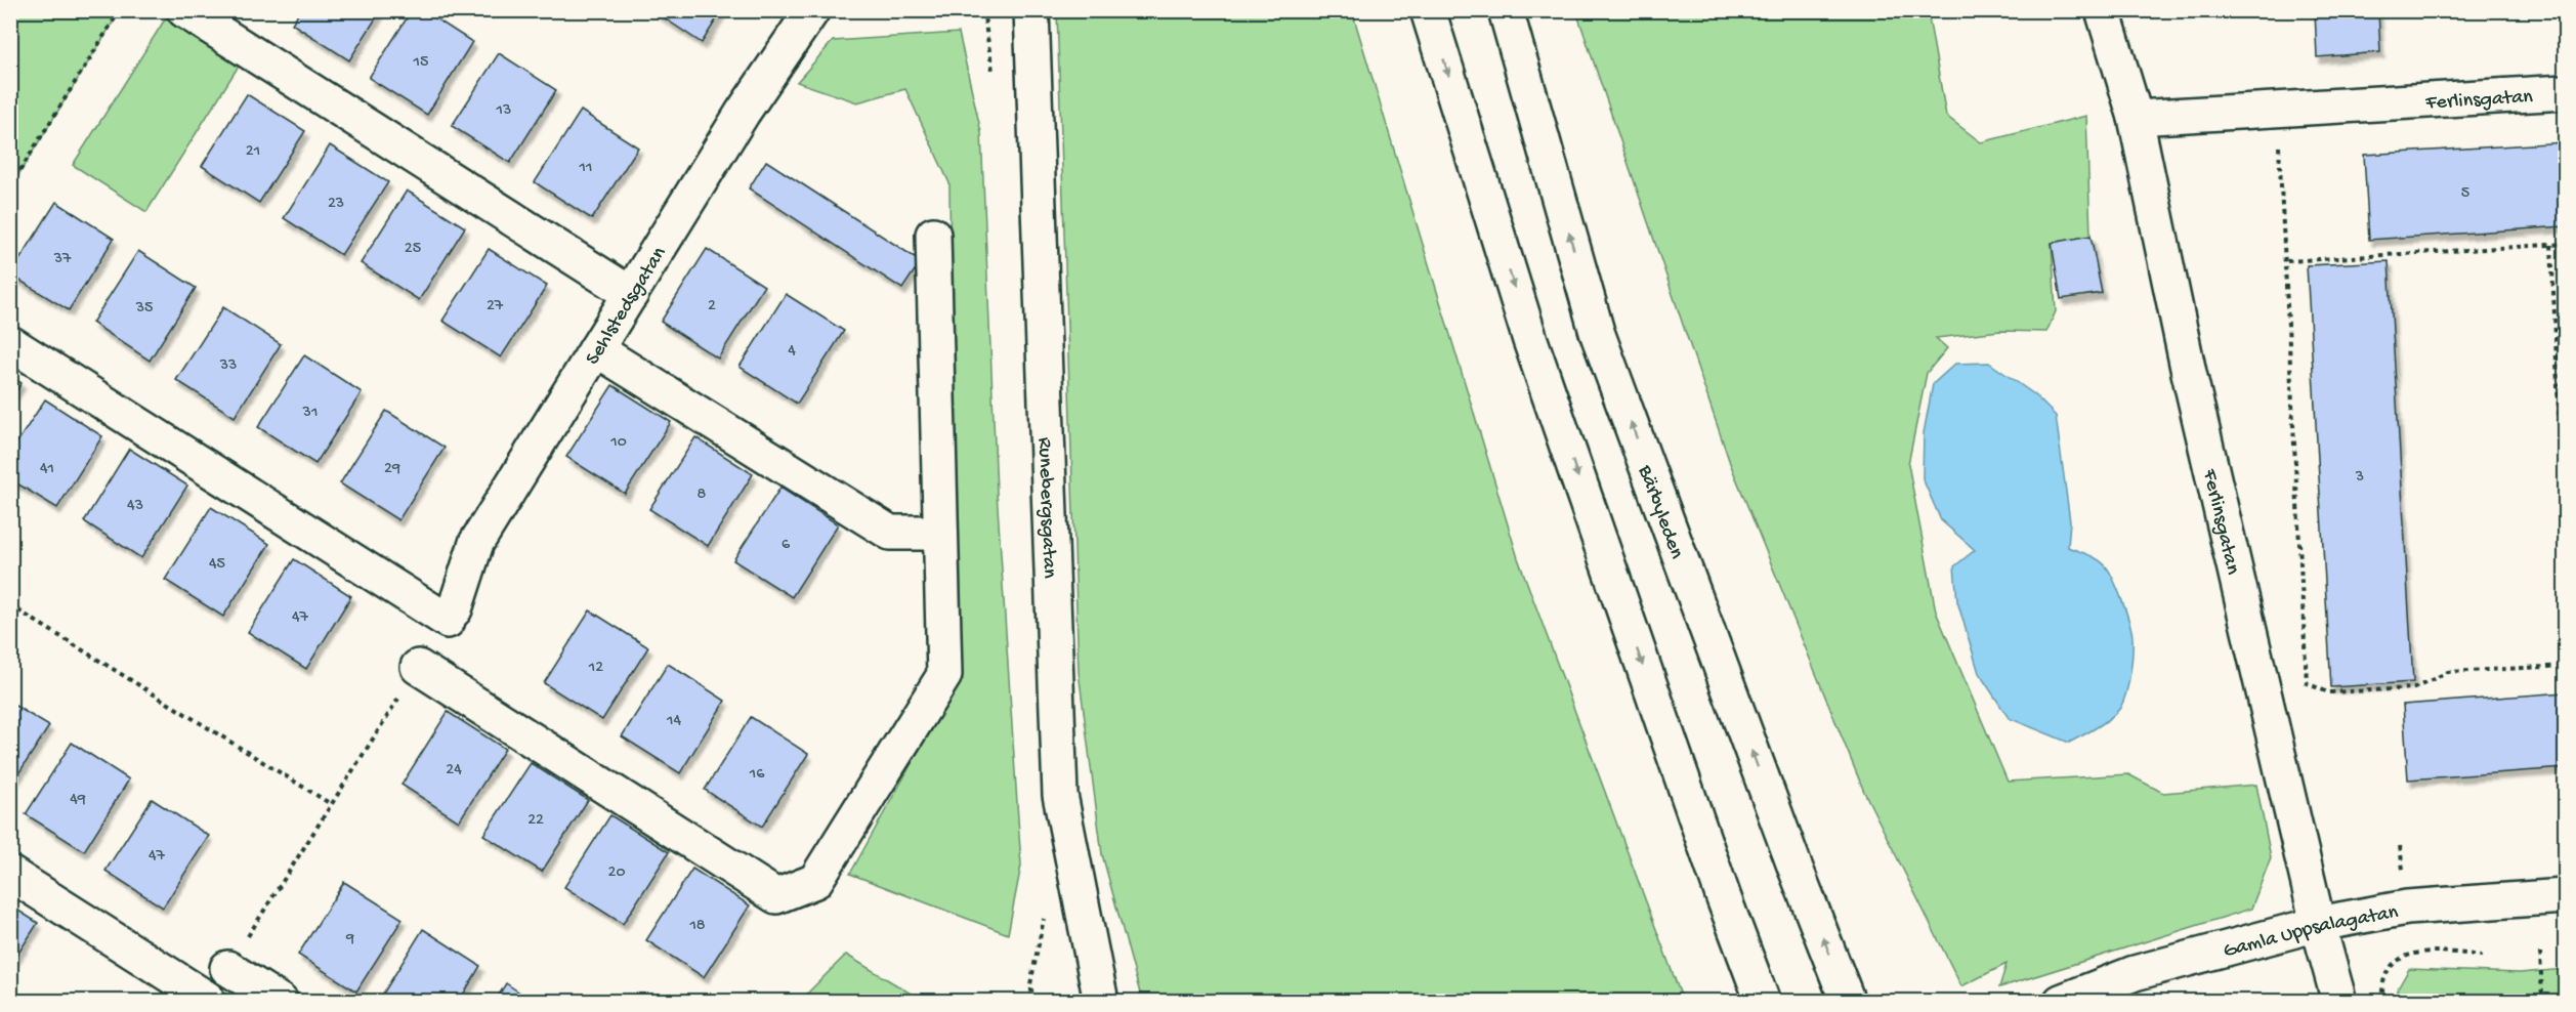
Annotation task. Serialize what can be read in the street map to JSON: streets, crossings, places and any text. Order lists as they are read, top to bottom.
{
  "streets": {
    "street": [
      "Ferlinsgatan",
      "Sehlstedsgatan",
      "Runebergsgatan",
      "Bärbyleden",
      "Gamla Uppsalagatan"
    ]
  },
  "crossings": [
    ["Ferlinsgatan", "Gamla Uppsalagatan"]
  ],
  "house_numbers": [
    "15",
    "13",
    "21",
    "11",
    "5",
    "23",
    "25",
    "37",
    "27",
    "2",
    "35",
    "4",
    "33",
    "31",
    "10",
    "41",
    "29",
    "3",
    "8",
    "43",
    "6",
    "45",
    "47",
    "12",
    "14",
    "24",
    "16",
    "49",
    "22",
    "47",
    "20",
    "18",
    "9"
  ]
}
